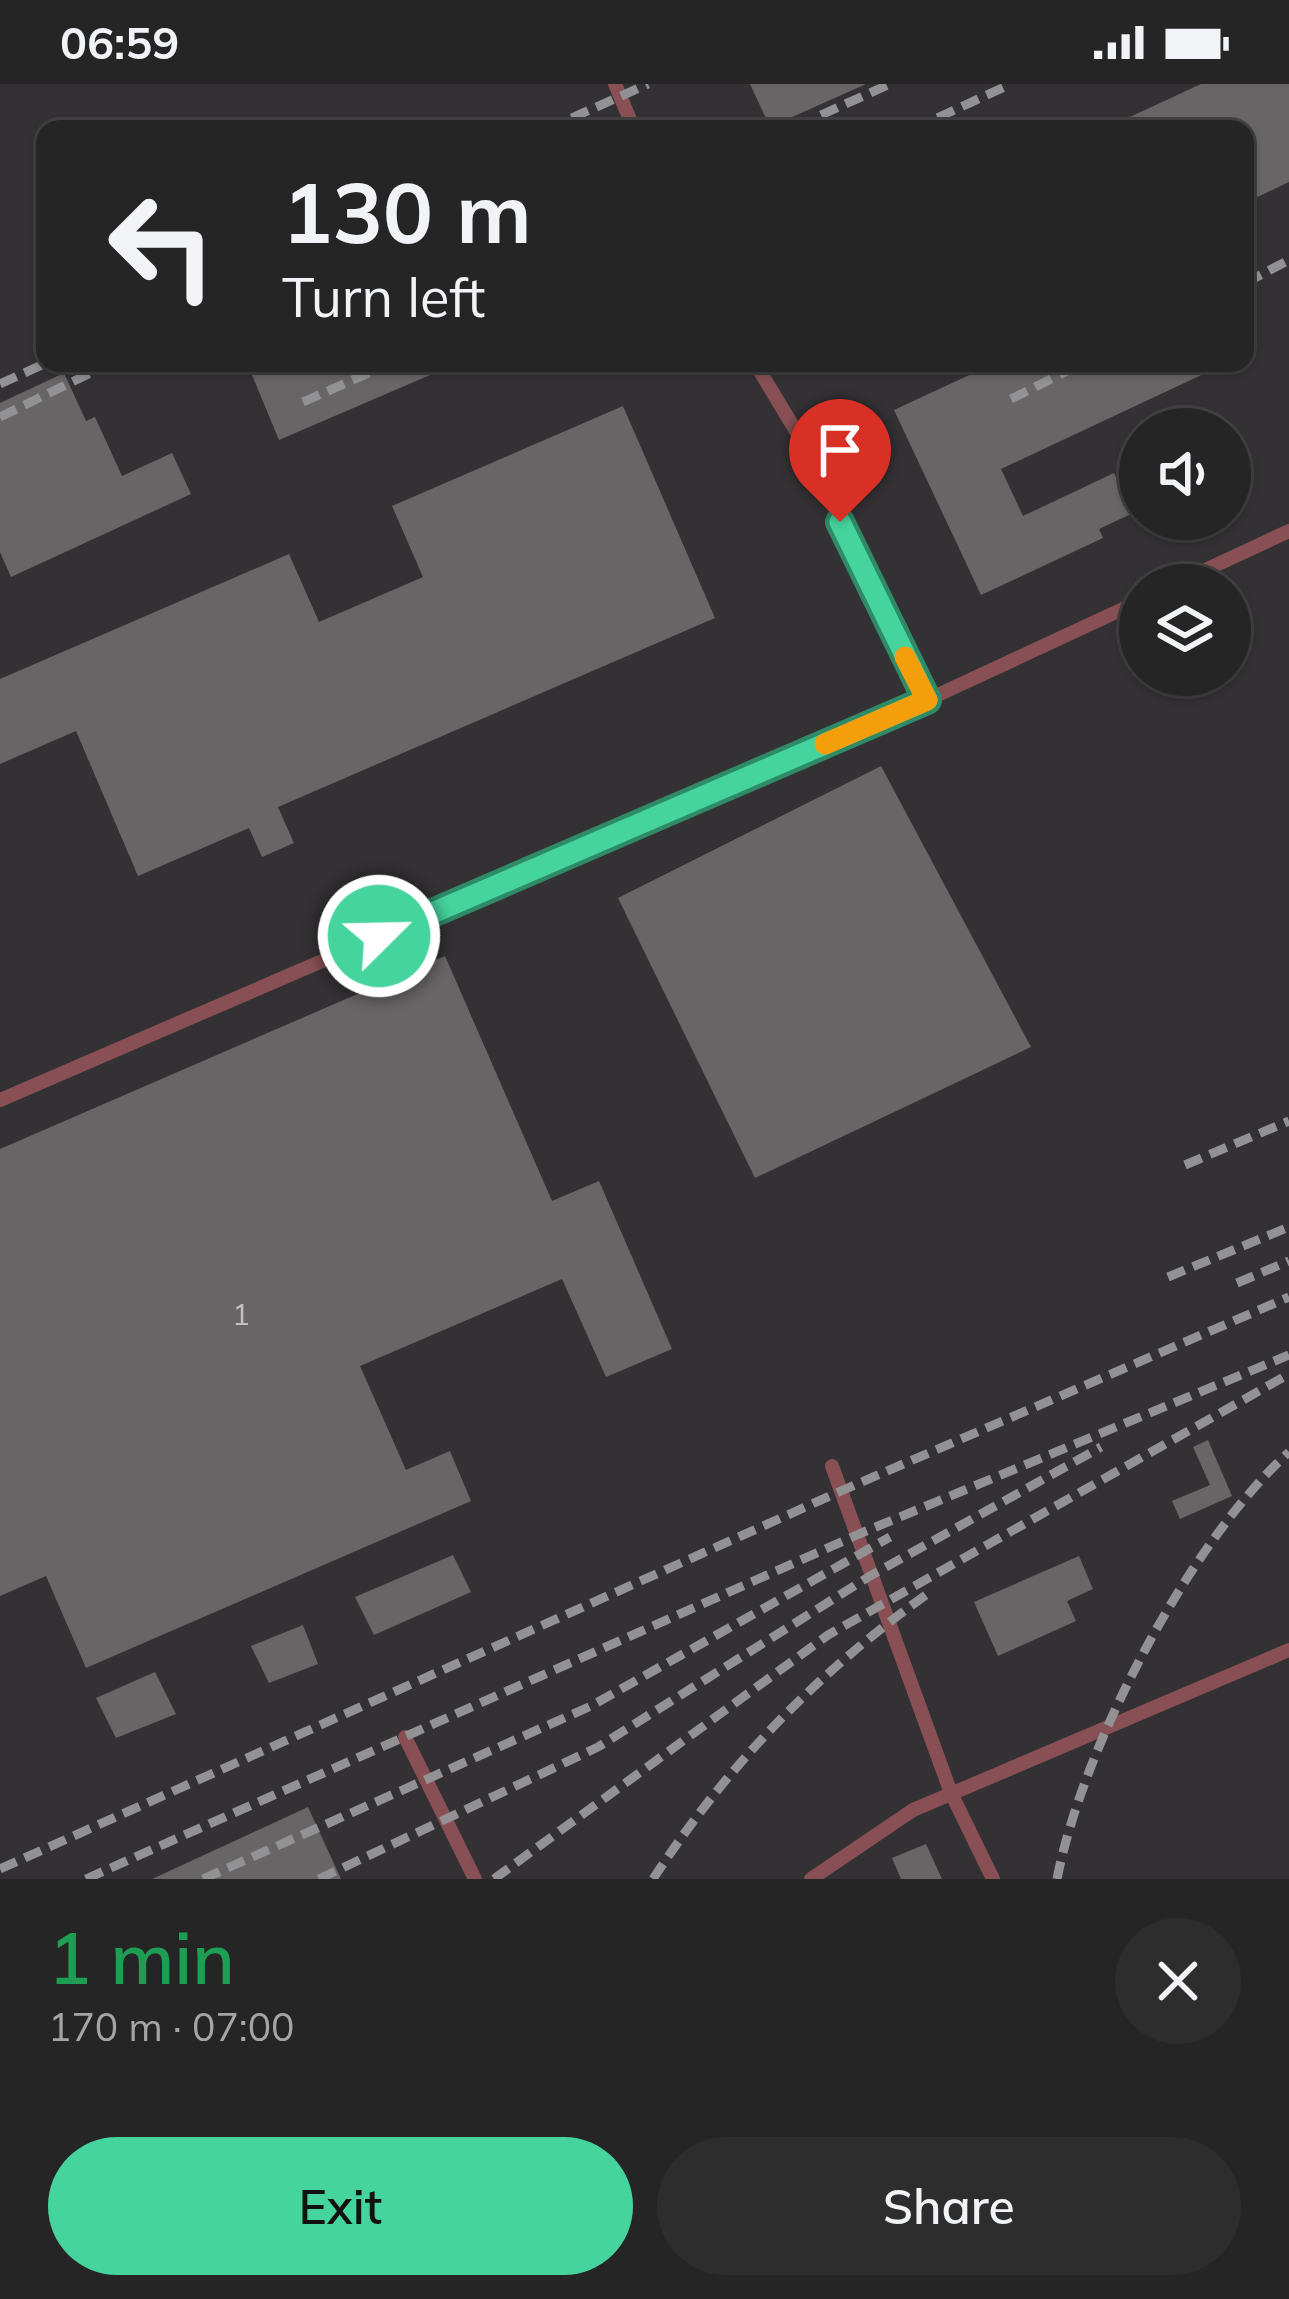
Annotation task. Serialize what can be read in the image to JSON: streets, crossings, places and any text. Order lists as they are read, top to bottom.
{
  "house_numbers": ["1"],
  "page": {
    "status": "06:59",
    "turn": ["130 m", "Turn left"],
    "heading": ["1 min", "170 m · 07:00"],
    "buttons": ["Exit", "Share"]
  }
}
